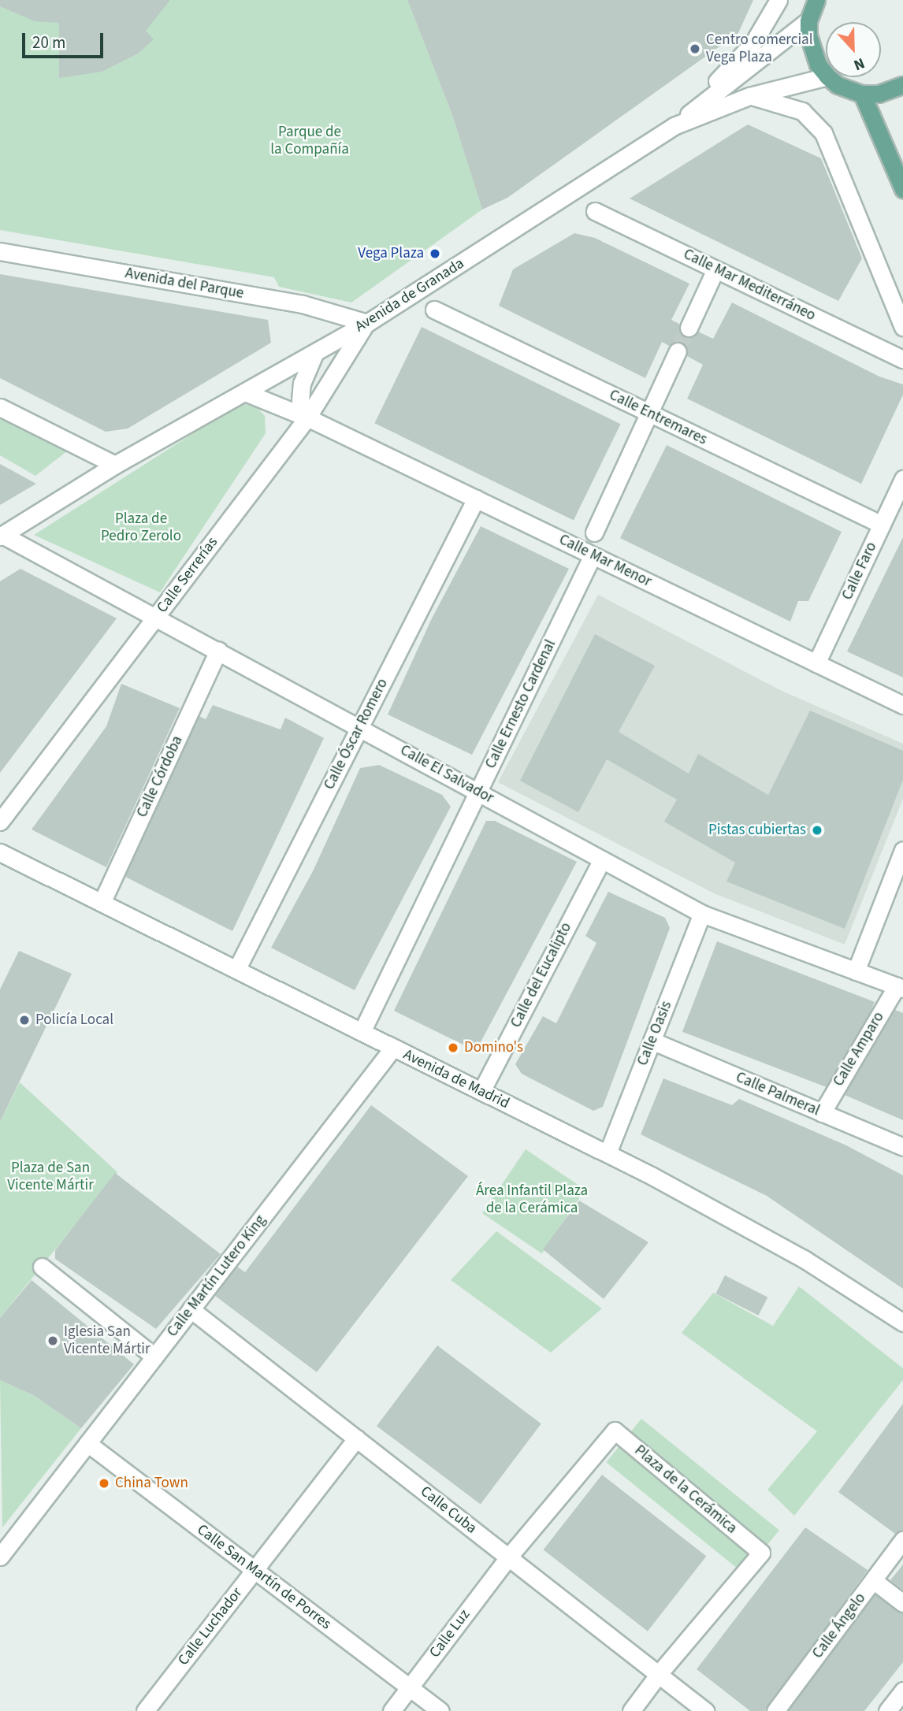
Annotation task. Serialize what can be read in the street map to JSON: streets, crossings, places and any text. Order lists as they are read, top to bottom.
{
  "streets": {
    "street": [
      "Avenida del Parque",
      "Calle Mar Mediterráneo",
      "Avenida de Granada",
      "Calle Entremares",
      "Calle Mar Menor",
      "Calle Faro",
      "Calle Serrerías",
      "Calle Ernesto Cardenal",
      "Calle Óscar Romero",
      "Calle El Salvador",
      "Calle Córdoba",
      "Calle del Eucalipto",
      "Calle Oasis",
      "Calle Amparo",
      "Avenida de Madrid",
      "Calle Palmeral",
      "Calle Martín Lutero King",
      "Plaza de la Cerámica",
      "Calle Cuba",
      "Calle San Martín de Porres",
      "Calle Ángelo",
      "Calle Luchador",
      "Calle Luz"
    ]
  },
  "crossings": [
    ["Avenida del Parque", "Avenida de Granada"],
    ["Avenida del Parque", "Calle Serrerías"],
    ["Avenida de Granada", "Calle Mar Menor"],
    ["Avenida de Granada", "Calle Serrerías"],
    ["Avenida de Granada", "Calle El Salvador"],
    ["Calle Entremares", "Calle Faro"],
    ["Calle Mar Menor", "Calle Faro"],
    ["Calle Mar Menor", "Calle Serrerías"],
    ["Calle Mar Menor", "Calle Ernesto Cardenal"],
    ["Calle Mar Menor", "Calle Óscar Romero"],
    ["Calle Serrerías", "Calle El Salvador"],
    ["Calle Ernesto Cardenal", "Calle El Salvador"],
    ["Calle Ernesto Cardenal", "Avenida de Madrid"],
    ["Calle Óscar Romero", "Calle El Salvador"],
    ["Calle Óscar Romero", "Avenida de Madrid"],
    ["Calle El Salvador", "Calle Córdoba"],
    ["Calle El Salvador", "Calle del Eucalipto"],
    ["Calle El Salvador", "Calle Oasis"],
    ["Calle El Salvador", "Calle Amparo"],
    ["Calle Córdoba", "Avenida de Madrid"],
    ["Calle del Eucalipto", "Avenida de Madrid"],
    ["Calle Oasis", "Avenida de Madrid"],
    ["Calle Oasis", "Calle Palmeral"],
    ["Calle Amparo", "Calle Palmeral"],
    ["Avenida de Madrid", "Calle Martín Lutero King"],
    ["Calle Martín Lutero King", "Calle Cuba"],
    ["Calle Martín Lutero King", "Calle San Martín de Porres"],
    ["Plaza de la Cerámica", "Calle Cuba"],
    ["Plaza de la Cerámica", "Calle Luz"],
    ["Calle Cuba", "Calle Luchador"],
    ["Calle Cuba", "Calle Luz"],
    ["Calle San Martín de Porres", "Calle Luchador"],
    ["Calle San Martín de Porres", "Calle Luz"]
  ],
  "parks": [
    "Parque de la Compañía",
    "Plaza de Pedro Zerolo",
    "Plaza de San Vicente Mártir",
    "Área Infantil Plaza de la Cerámica"
  ],
  "places": [
    "Centro comercial Vega Plaza",
    "Vega Plaza",
    "Pistas cubiertas",
    "Policía Local",
    "Domino's",
    "Iglesia San Vicente Mártir",
    "China Town"
  ],
  "scale_bar": "20 m",
  "north": "bottom"
}
